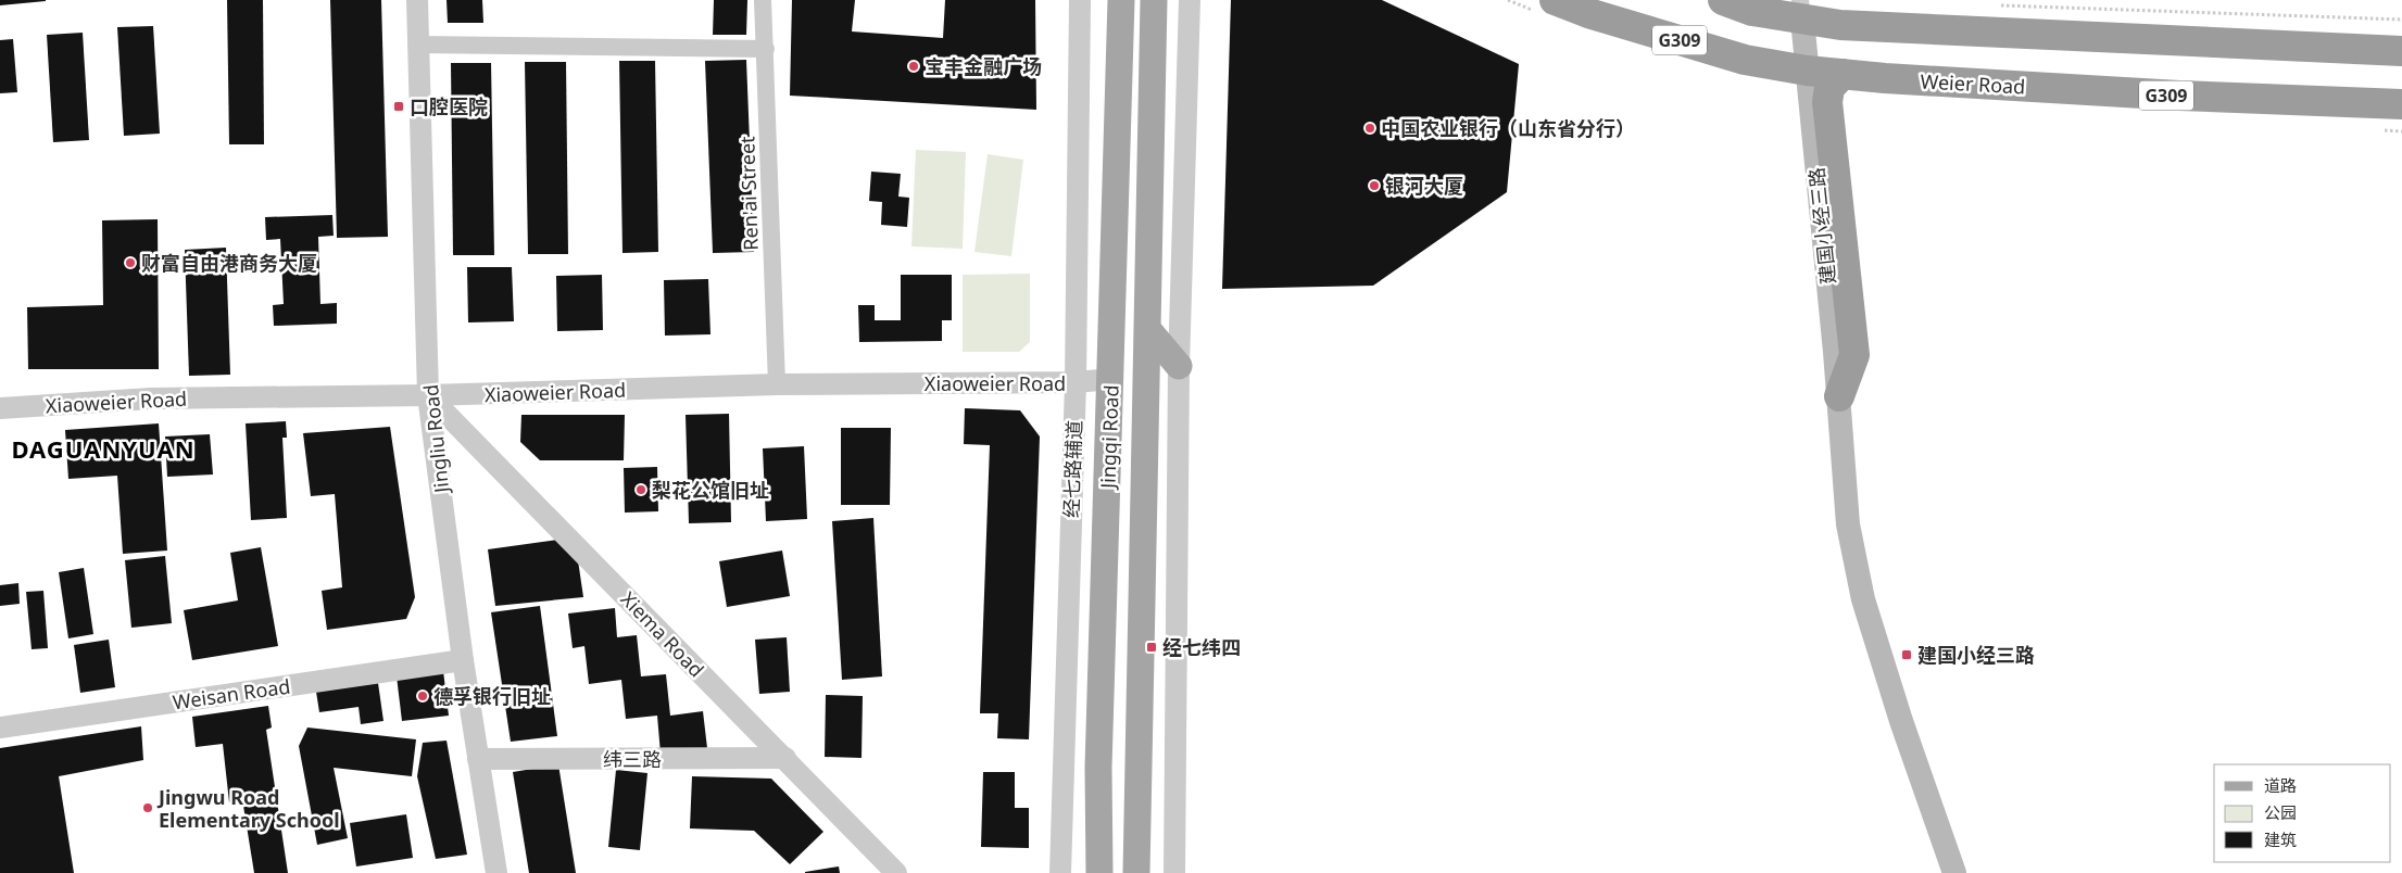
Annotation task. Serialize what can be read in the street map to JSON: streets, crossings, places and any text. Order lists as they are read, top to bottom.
{
  "streets": {
    "highway": ["G309", "Weier Road"],
    "main road": ["建国小经三路", "Jingqi Road"],
    "street": [
      "Ren'ai Street",
      "Xiaoweier Road",
      "Jingliu Road",
      "经七路辅道",
      "Xiema Road",
      "Weisan Road",
      "纬三路"
    ]
  },
  "crossings": [
    ["Weier Road", "建国小经三路"],
    ["Ren'ai Street", "Xiaoweier Road"],
    ["Xiaoweier Road", "Jingqi Road"],
    ["Xiaoweier Road", "Jingliu Road"],
    ["Xiaoweier Road", "经七路辅道"],
    ["Xiaoweier Road", "Xiema Road"],
    ["Jingliu Road", "Xiema Road"],
    ["Jingliu Road", "Weisan Road"],
    ["Jingliu Road", "纬三路"],
    ["Xiema Road", "纬三路"]
  ],
  "districts": ["DAGUANYUAN"],
  "places": {
    "other": [
      "宝丰金融广场",
      "中国农业银行（山东省分行）",
      "银河大厦",
      "财富自由港商务大厦",
      "梨花公馆旧址",
      "德孚银行旧址",
      "Jingwu Road Elementary School"
    ],
    "transit": ["口腔医院", "经七纬四", "建国小经三路"]
  },
  "legend": ["道路", "公园", "建筑"]
}
